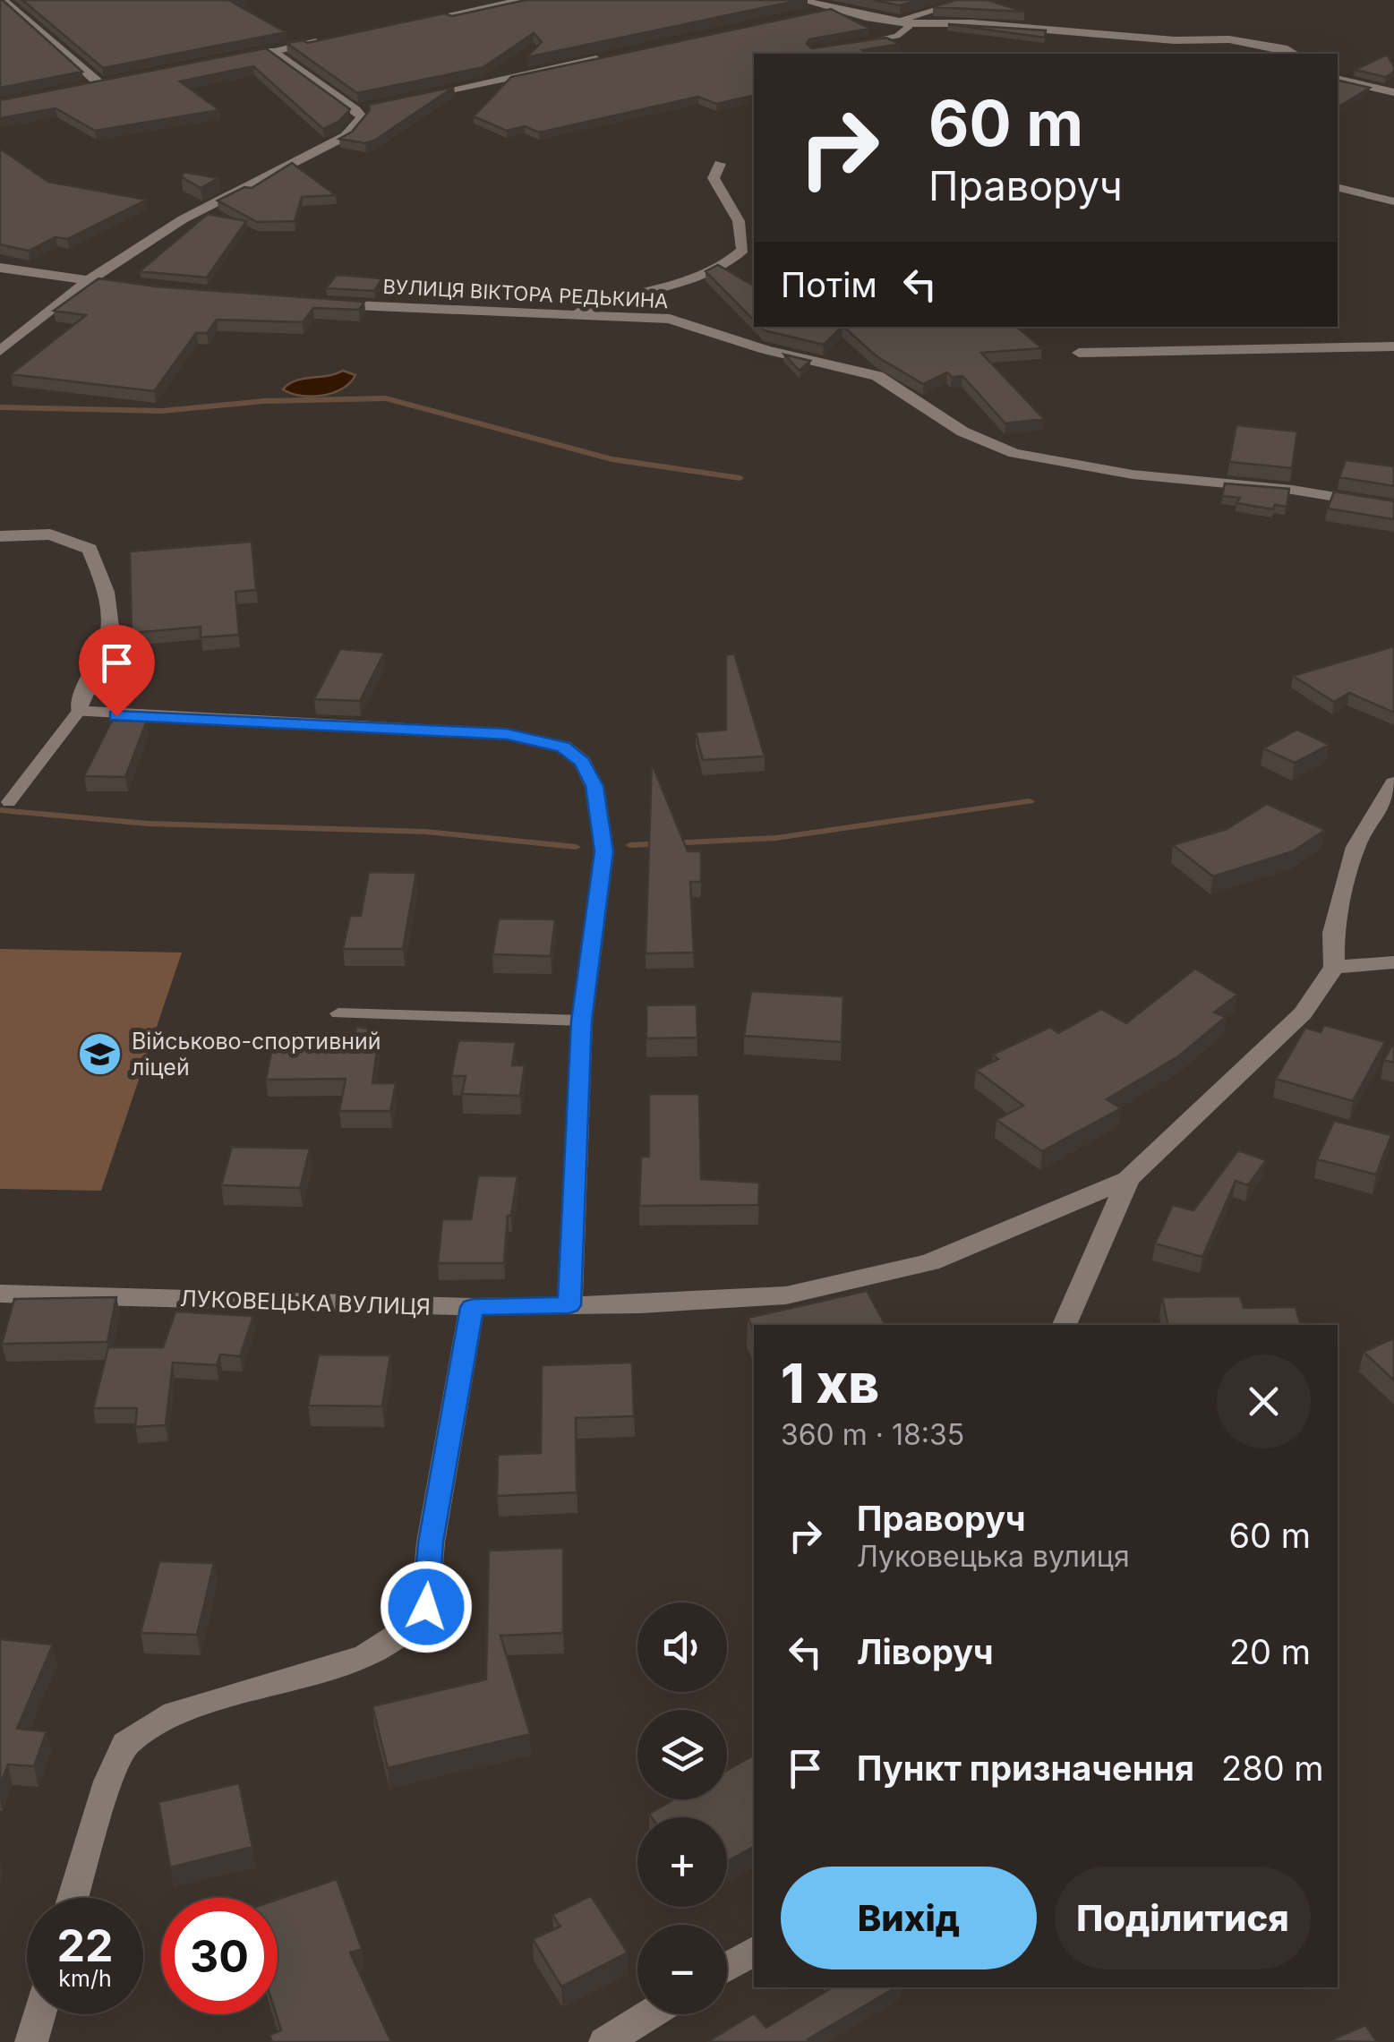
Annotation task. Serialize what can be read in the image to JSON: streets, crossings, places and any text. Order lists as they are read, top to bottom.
{
  "streets": {
    "street": ["ВУЛИЦЯ ВІКТОРА РЕДЬКИНА", "ЛУКОВЕЦЬКА ВУЛИЦЯ"]
  },
  "places": {
    "school or university": ["Військово-спортивний ліцей"]
  },
  "page": {
    "turn": ["60 m", "Праворуч"],
    "then": "Потім",
    "heading": ["1 хв", "360 m · 18:35"],
    "list": [
      {
        "name": "Праворуч",
        "note": "Луковецька вулиця",
        "value": "60 m"
      },
      {
        "name": "Ліворуч",
        "value": "20 m"
      },
      {
        "name": "Пункт призначення",
        "value": "280 m"
      }
    ],
    "map_buttons": ["+", "−"],
    "buttons": ["Вихід", "Поділитися"],
    "speed": "22 km/h",
    "limit": "30"
  }
}
